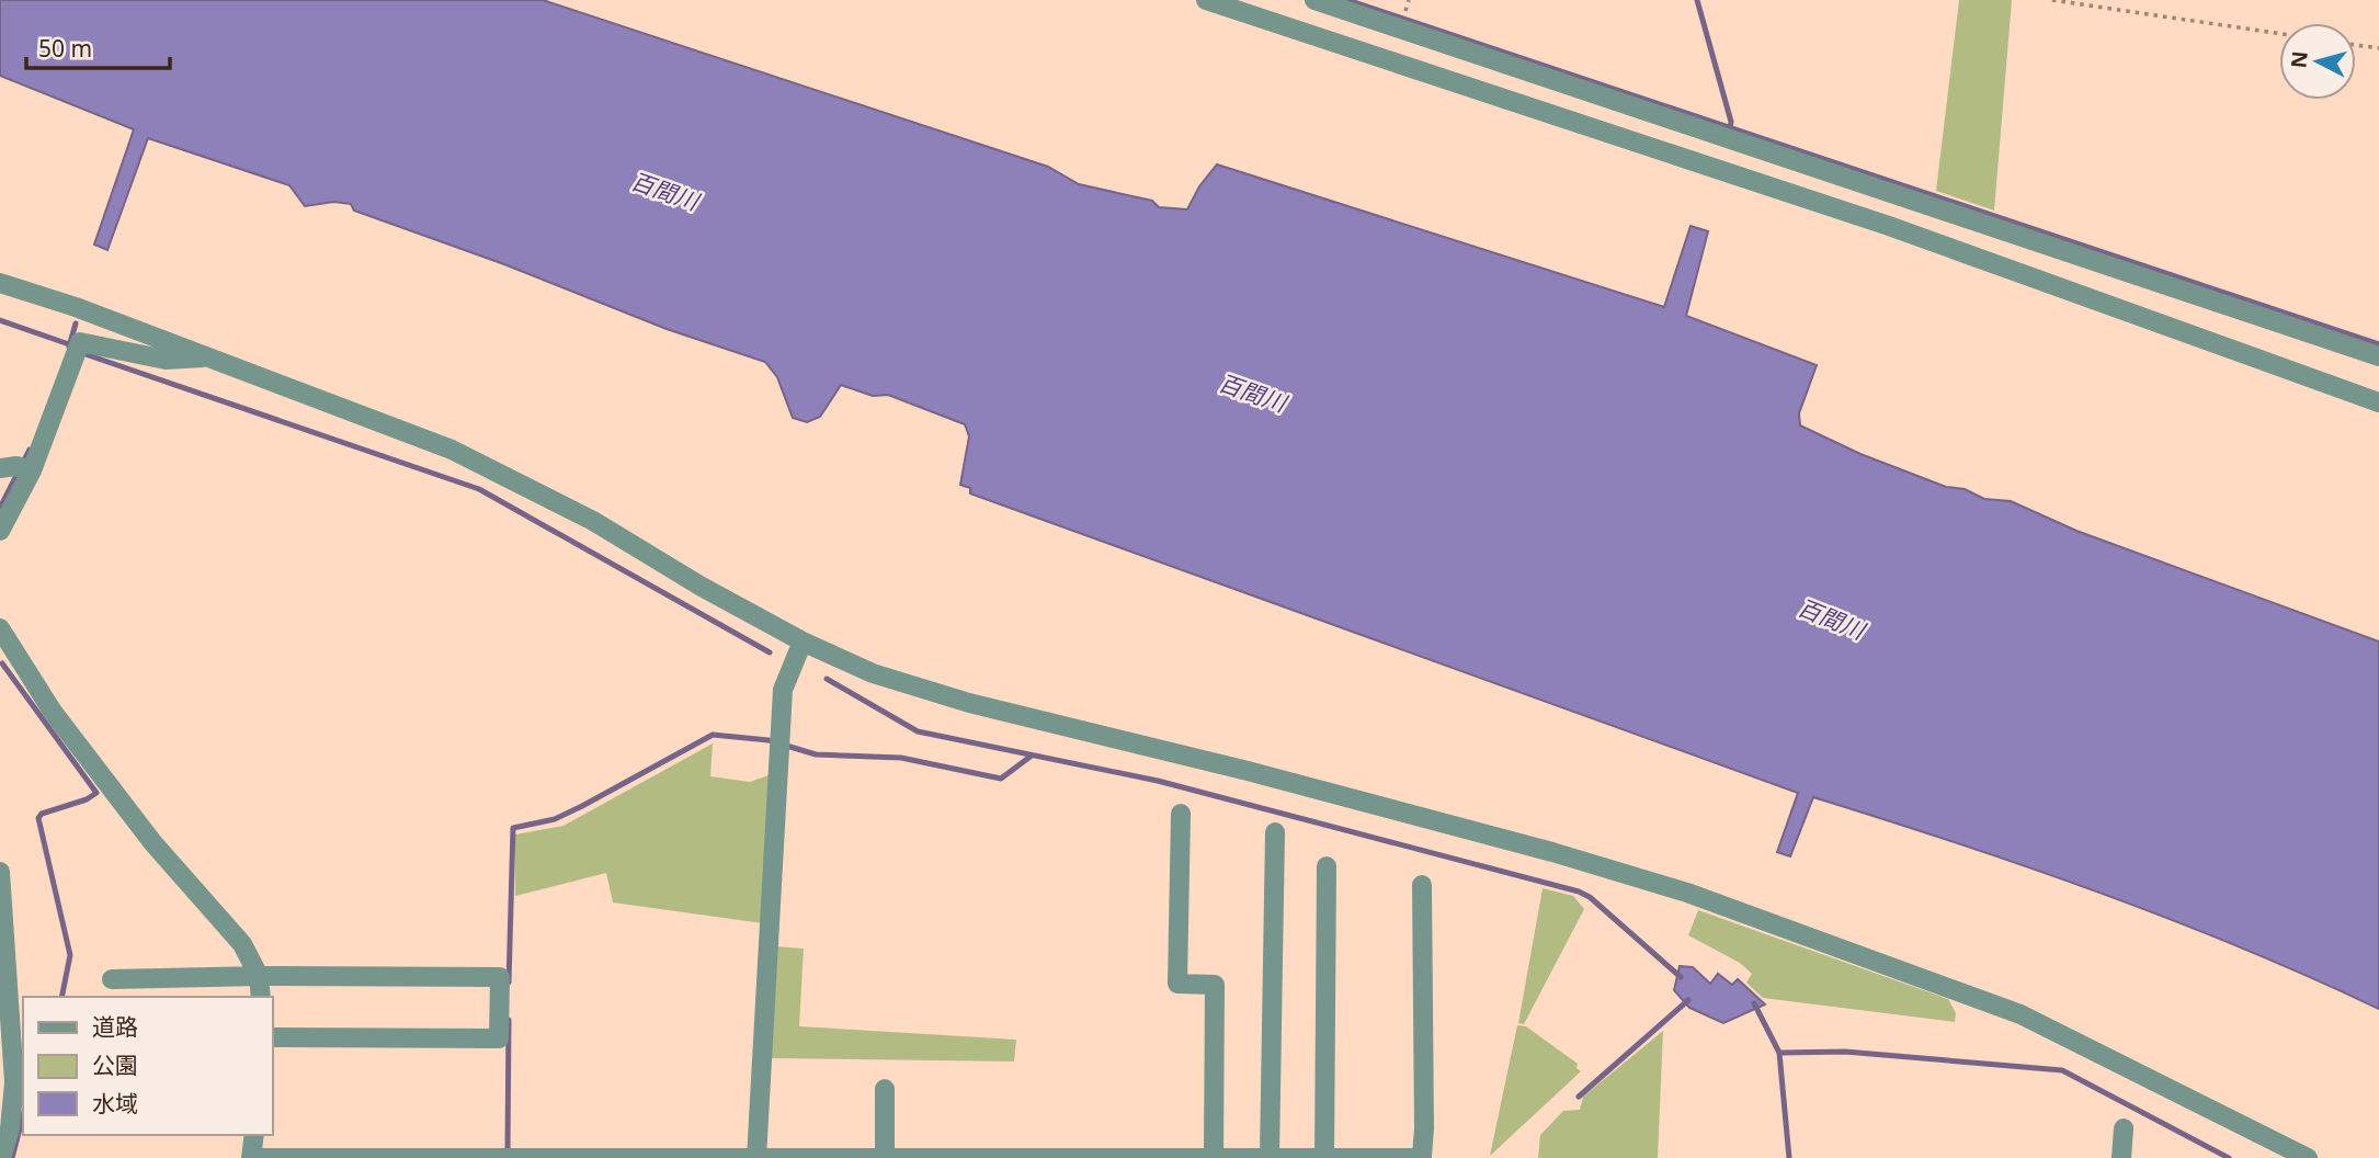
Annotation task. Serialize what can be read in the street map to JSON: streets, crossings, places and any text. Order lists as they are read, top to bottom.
{
  "water": ["百間川"],
  "legend": ["道路", "公園", "水域"],
  "scale_bar": "50 m",
  "north": "left"
}
